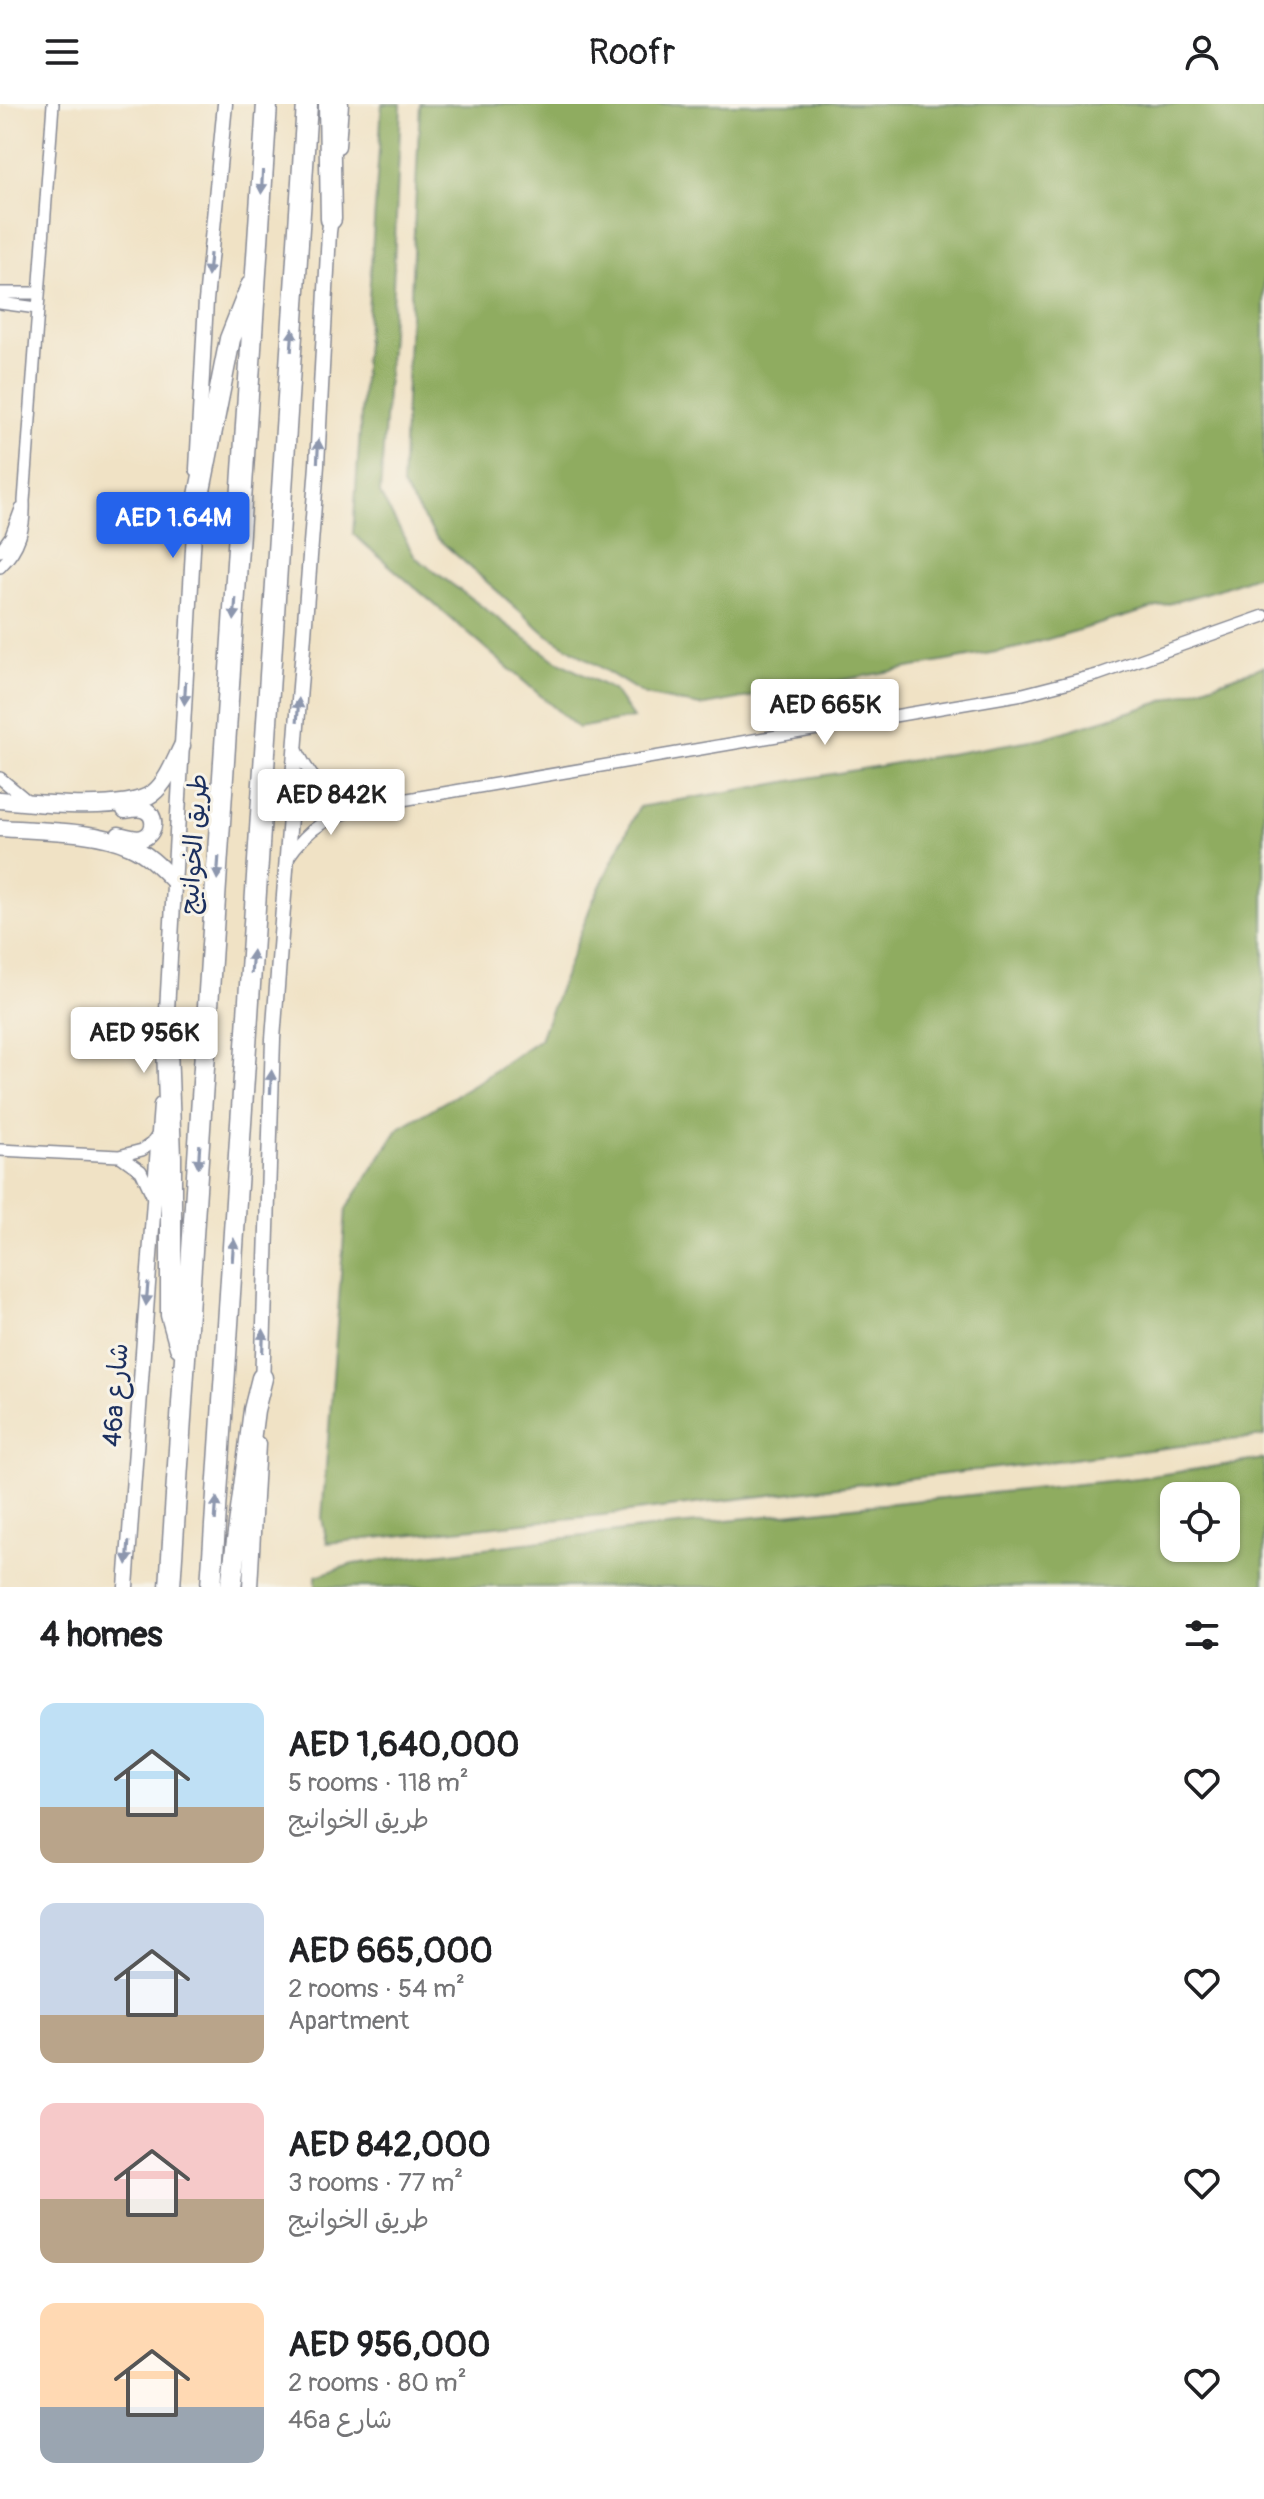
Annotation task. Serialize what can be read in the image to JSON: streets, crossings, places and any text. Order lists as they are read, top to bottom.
{
  "streets": {
    "highway": ["طريق الخوانيج"],
    "street": ["46a شارع"]
  },
  "page": {
    "header": "Roofr",
    "price": [
      "AED 1.64M",
      "AED 665K",
      "AED 842K",
      "AED 956K"
    ],
    "heading": "4 homes",
    "list": [
      {
        "name": "AED 1,640,000",
        "note": "5 rooms · 118 m² · طريق الخوانيج"
      },
      {
        "name": "AED 665,000",
        "note": "2 rooms · 54 m² · Apartment"
      },
      {
        "name": "AED 842,000",
        "note": "3 rooms · 77 m² · طريق الخوانيج"
      },
      {
        "name": "AED 956,000",
        "note": "2 rooms · 80 m² · 46a شارع"
      }
    ]
  }
}
